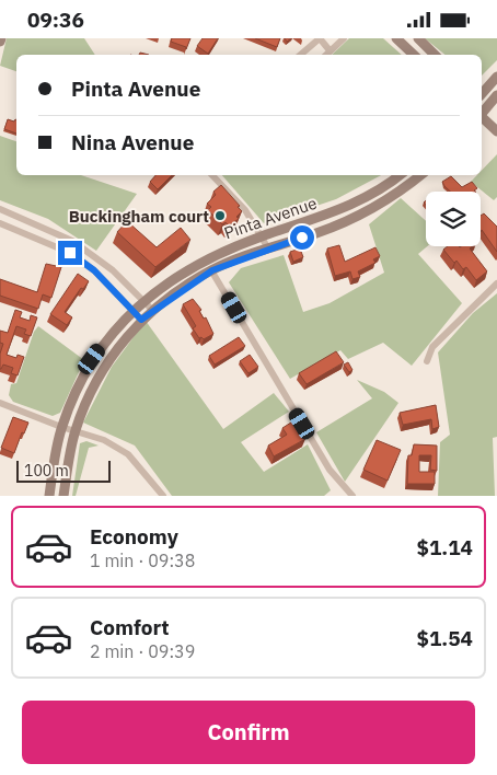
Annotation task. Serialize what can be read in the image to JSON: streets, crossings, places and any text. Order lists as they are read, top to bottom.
{
  "streets": {
    "street": ["Pinta Avenue"]
  },
  "places": ["Buckingham court"],
  "scale_bar": "100 m",
  "page": {
    "status": "09:36",
    "banner": ["Pinta Avenue", "Nina Avenue"],
    "scale": "100 m",
    "list": [
      {
        "name": "Economy",
        "note": "1 min · 09:38",
        "value": "$1.14"
      },
      {
        "name": "Comfort",
        "note": "2 min · 09:39",
        "value": "$1.54"
      }
    ],
    "buttons": "Confirm"
  }
}
